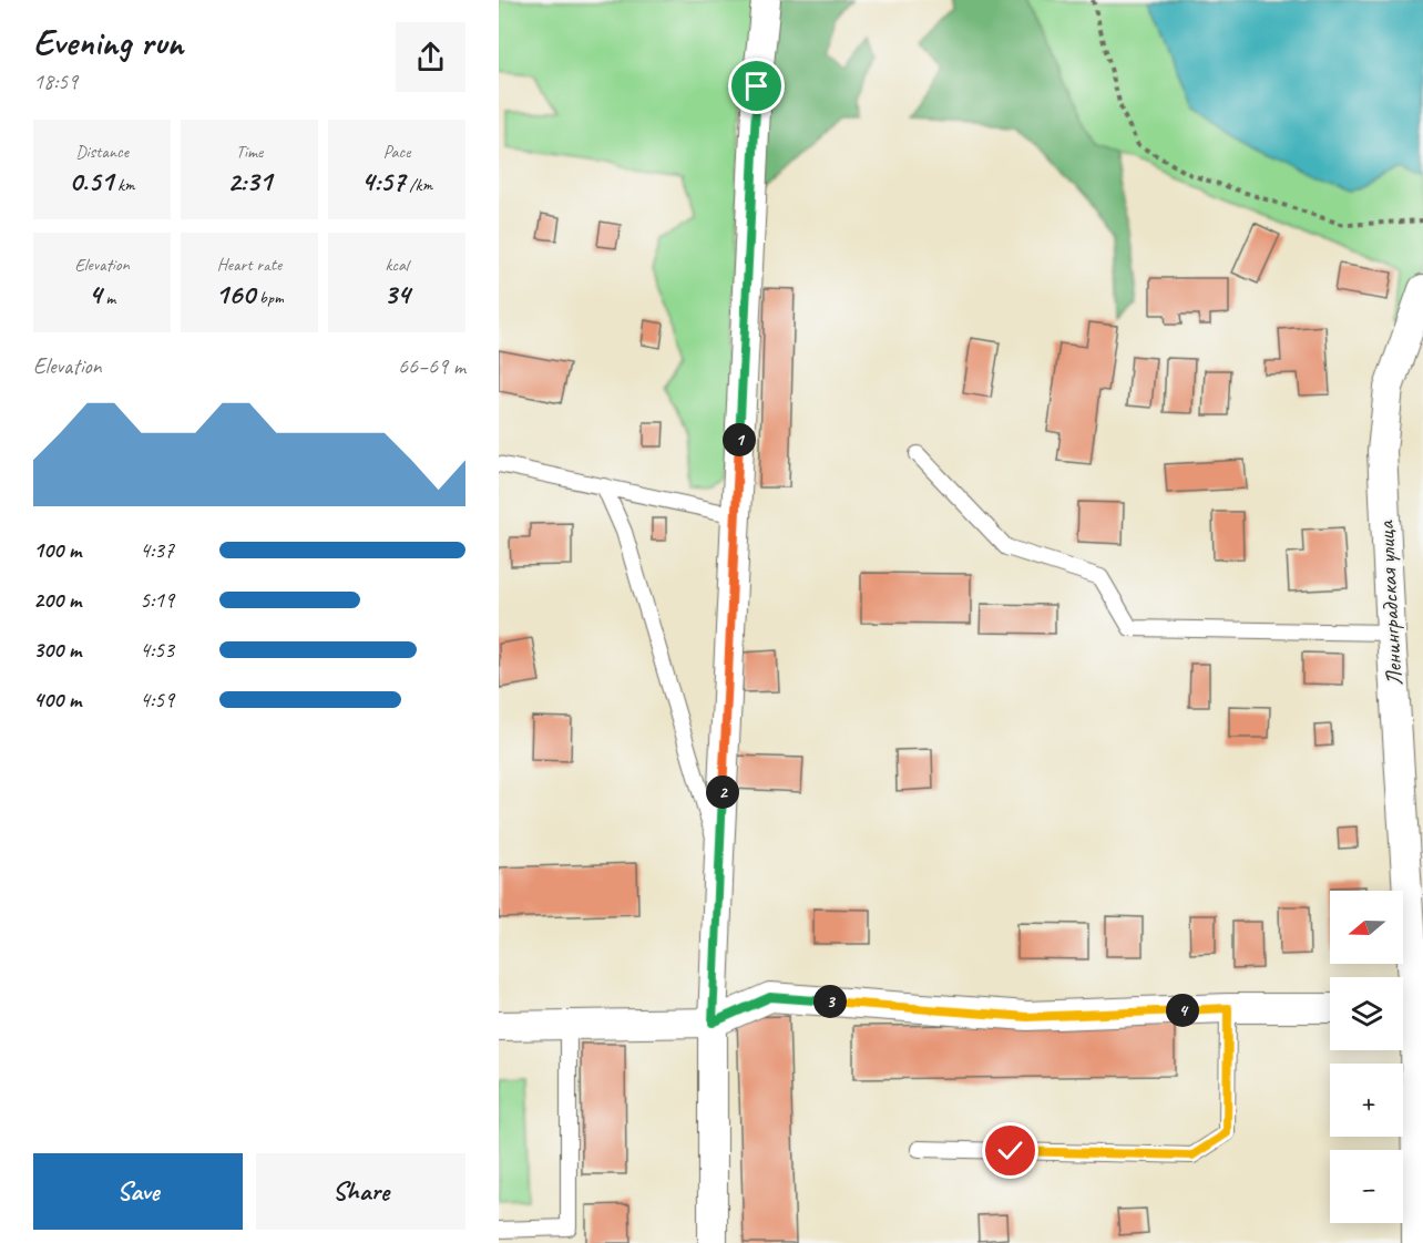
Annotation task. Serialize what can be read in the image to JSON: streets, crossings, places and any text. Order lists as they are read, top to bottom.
{
  "streets": {
    "street": ["Ленинградская улица"]
  },
  "north": "left",
  "page": {
    "heading": ["Evening run", "18:59"],
    "stats": [
      ["Distance", "0.51 km"],
      ["Time", "2:31"],
      ["Pace", "4:57 /km"],
      ["Elevation", "4 m"],
      ["Heart rate", "160 bpm"],
      ["kcal", "34"]
    ],
    "chart": ["Elevation", "66–69 m"],
    "pins": [
      "1",
      "2",
      "3",
      "4"
    ],
    "list": [
      {
        "name": "100 m",
        "note": "4:37"
      },
      {
        "name": "200 m",
        "note": "5:19"
      },
      {
        "name": "300 m",
        "note": "4:53"
      },
      {
        "name": "400 m",
        "note": "4:59"
      }
    ],
    "map_buttons": ["+", "−"],
    "buttons": ["Save", "Share"]
  }
}
